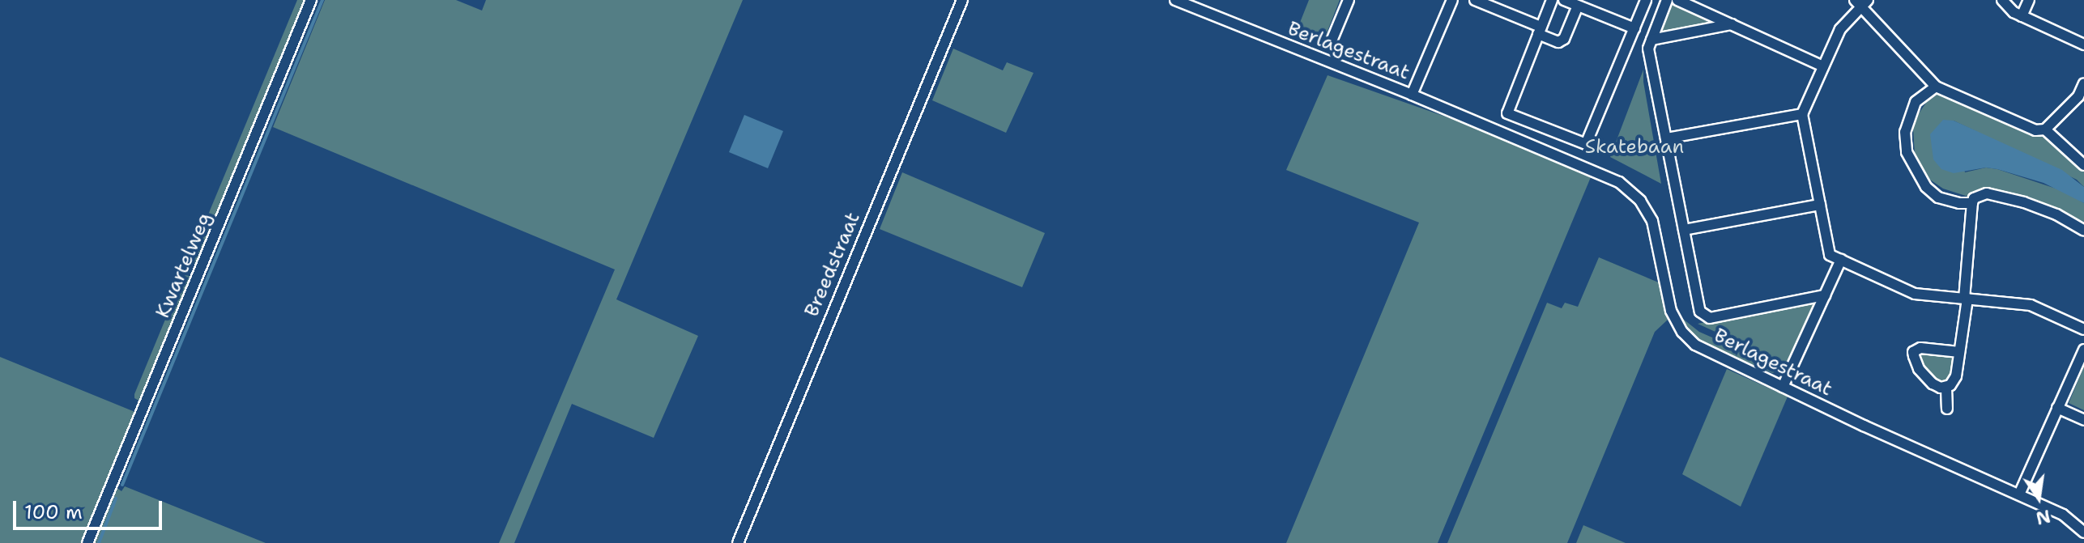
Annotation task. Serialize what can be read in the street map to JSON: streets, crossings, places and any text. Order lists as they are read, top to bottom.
{
  "streets": {
    "street": ["Berlagestraat", "Breedstraat", "Kwartelweg"]
  },
  "parks": ["Skatebaan"],
  "scale_bar": "100 m",
  "north": "bottom"
}
